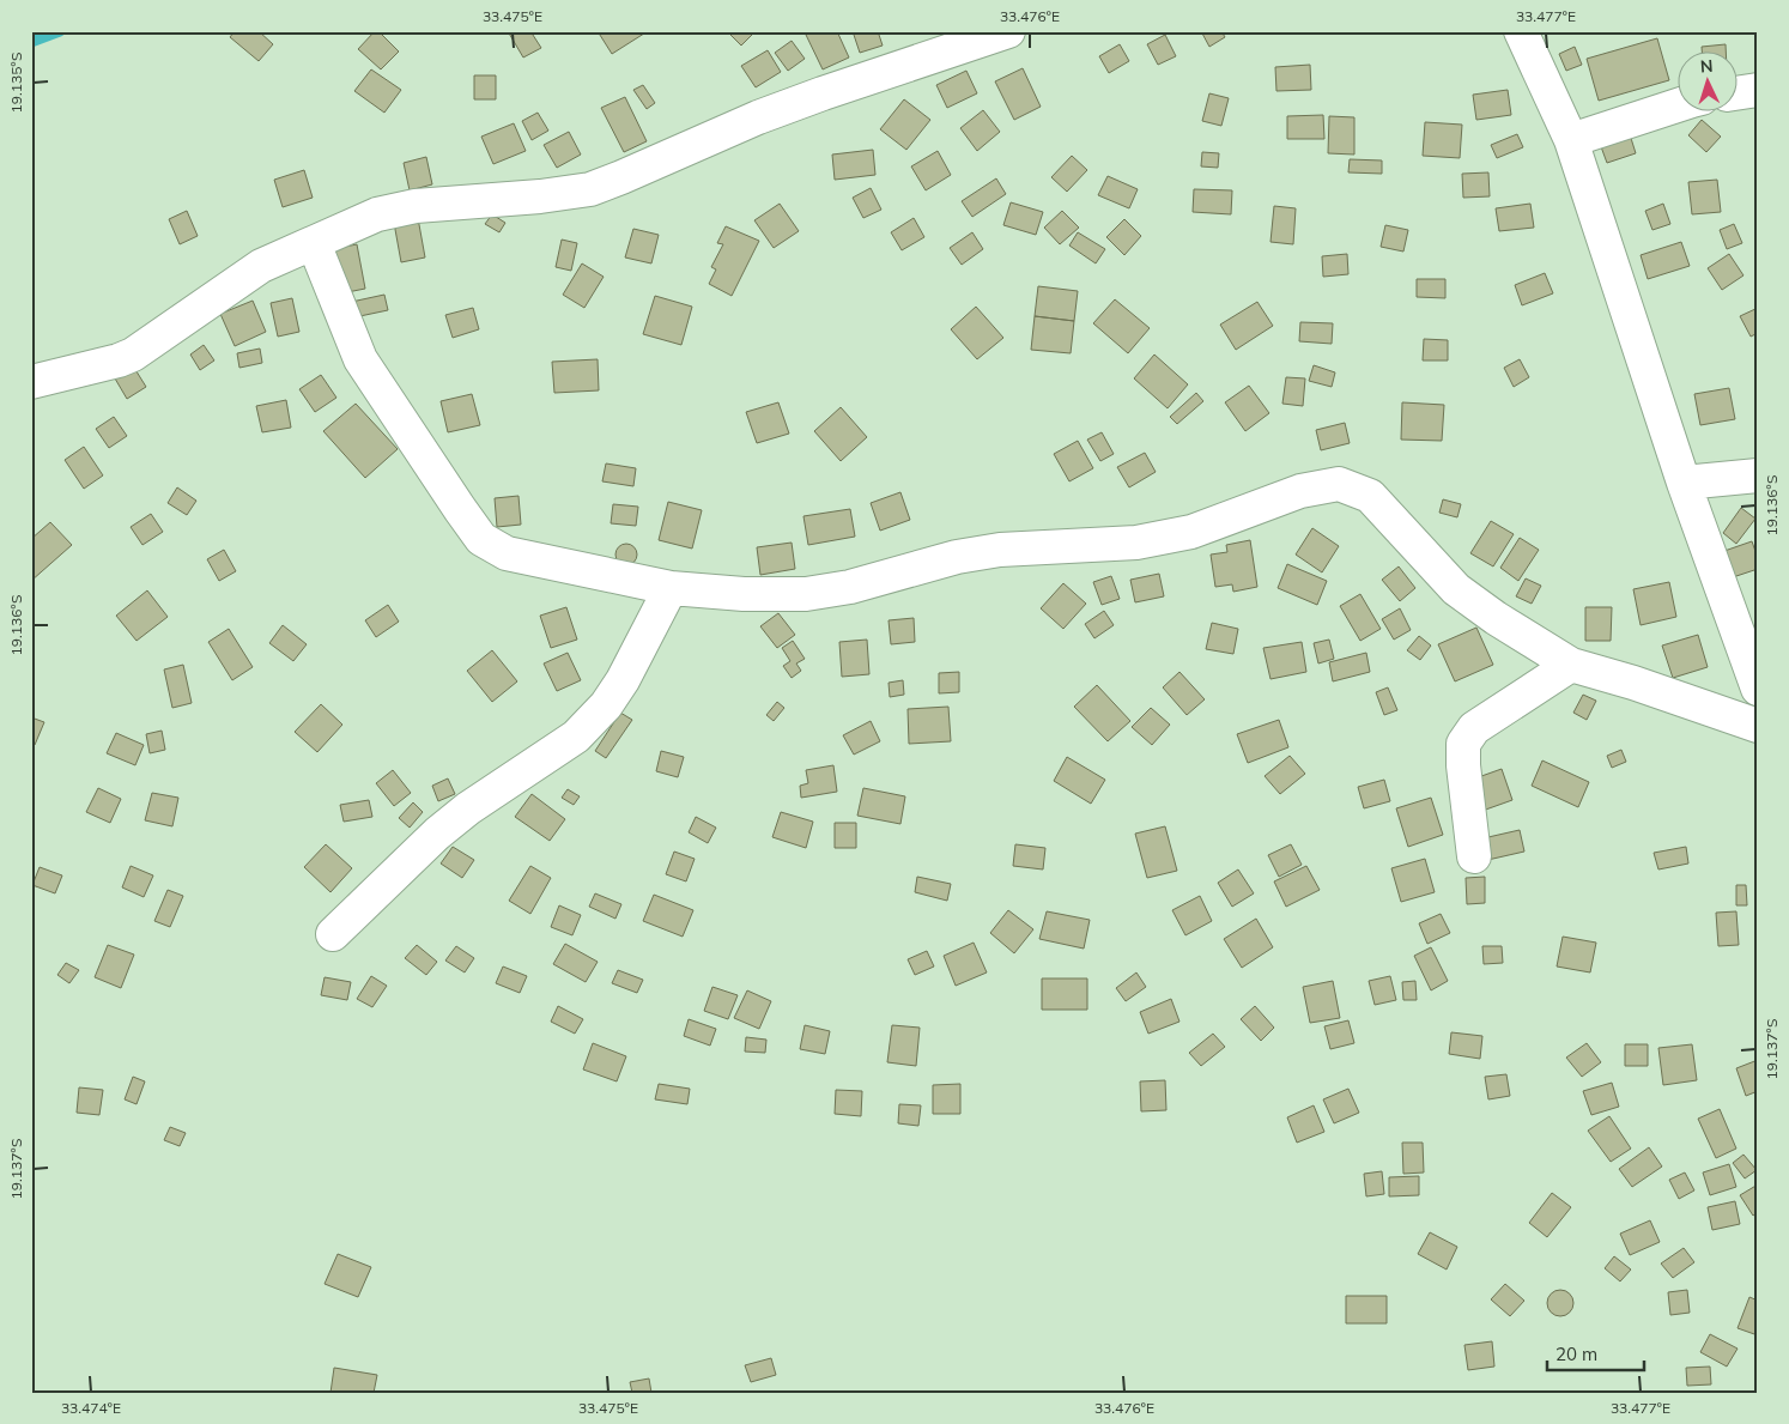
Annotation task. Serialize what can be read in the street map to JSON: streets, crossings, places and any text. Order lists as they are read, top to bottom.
{
  "scale_bar": "20 m",
  "north": "top",
  "coordinates": [
    "33.475°E",
    "33.476°E",
    "33.477°E",
    "19.135°S",
    "19.136°S",
    "19.137°S",
    "33.474°E"
  ]
}
